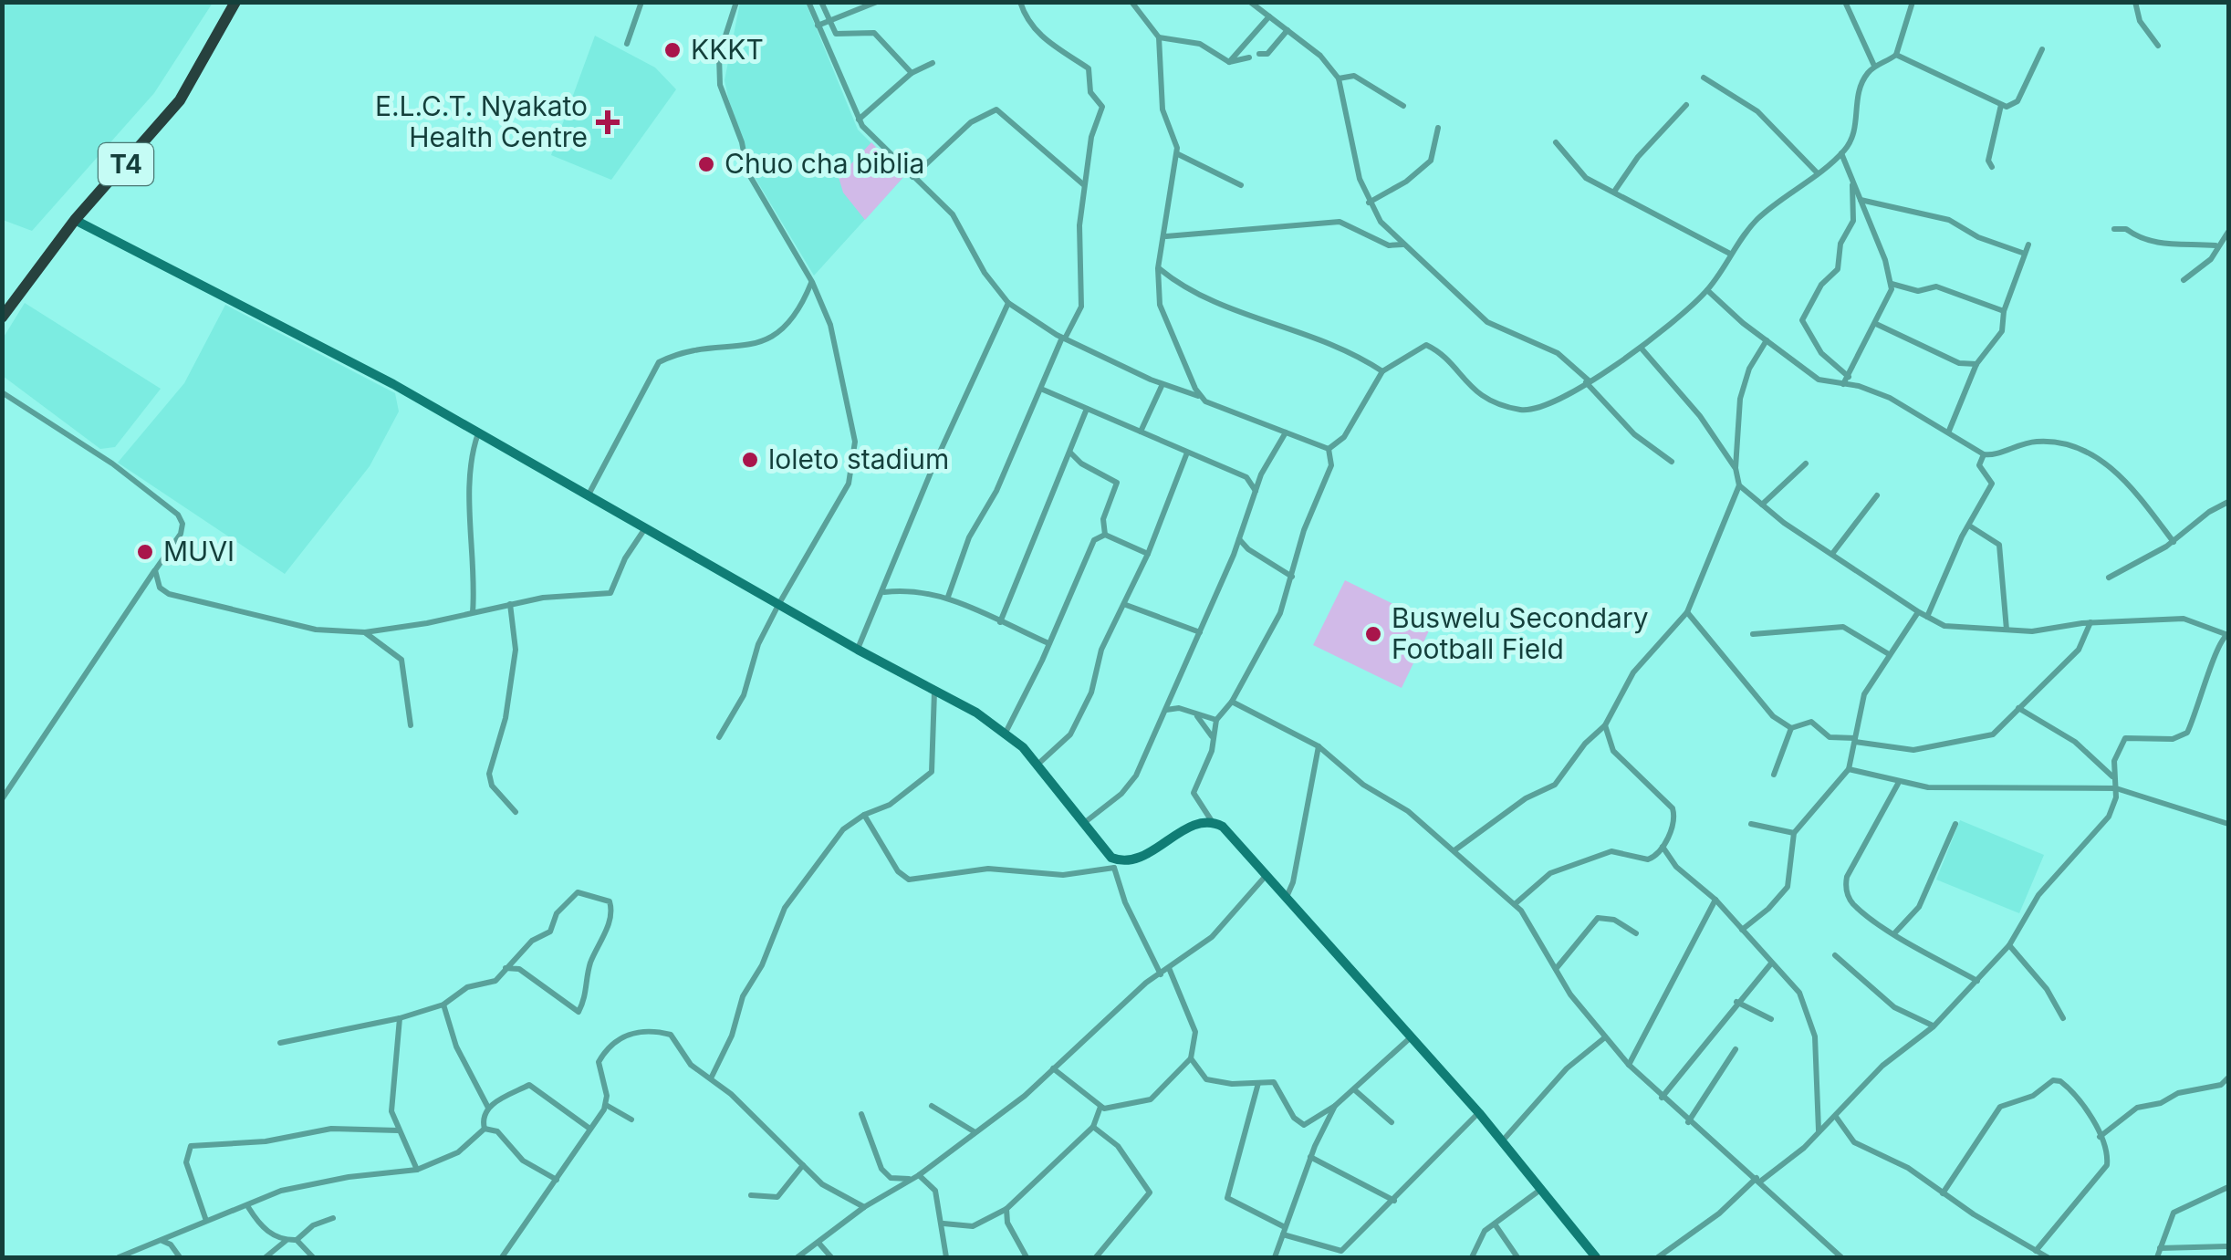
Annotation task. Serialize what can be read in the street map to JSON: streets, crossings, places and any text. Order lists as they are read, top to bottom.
{
  "streets": {
    "highway": ["T4"]
  },
  "places": {
    "other": [
      "KKKT",
      "Chuo cha biblia",
      "loleto stadium",
      "MUVI",
      "Buswelu Secondary Football Field"
    ],
    "health": ["E.L.C.T. Nyakato Health Centre"]
  }
}
